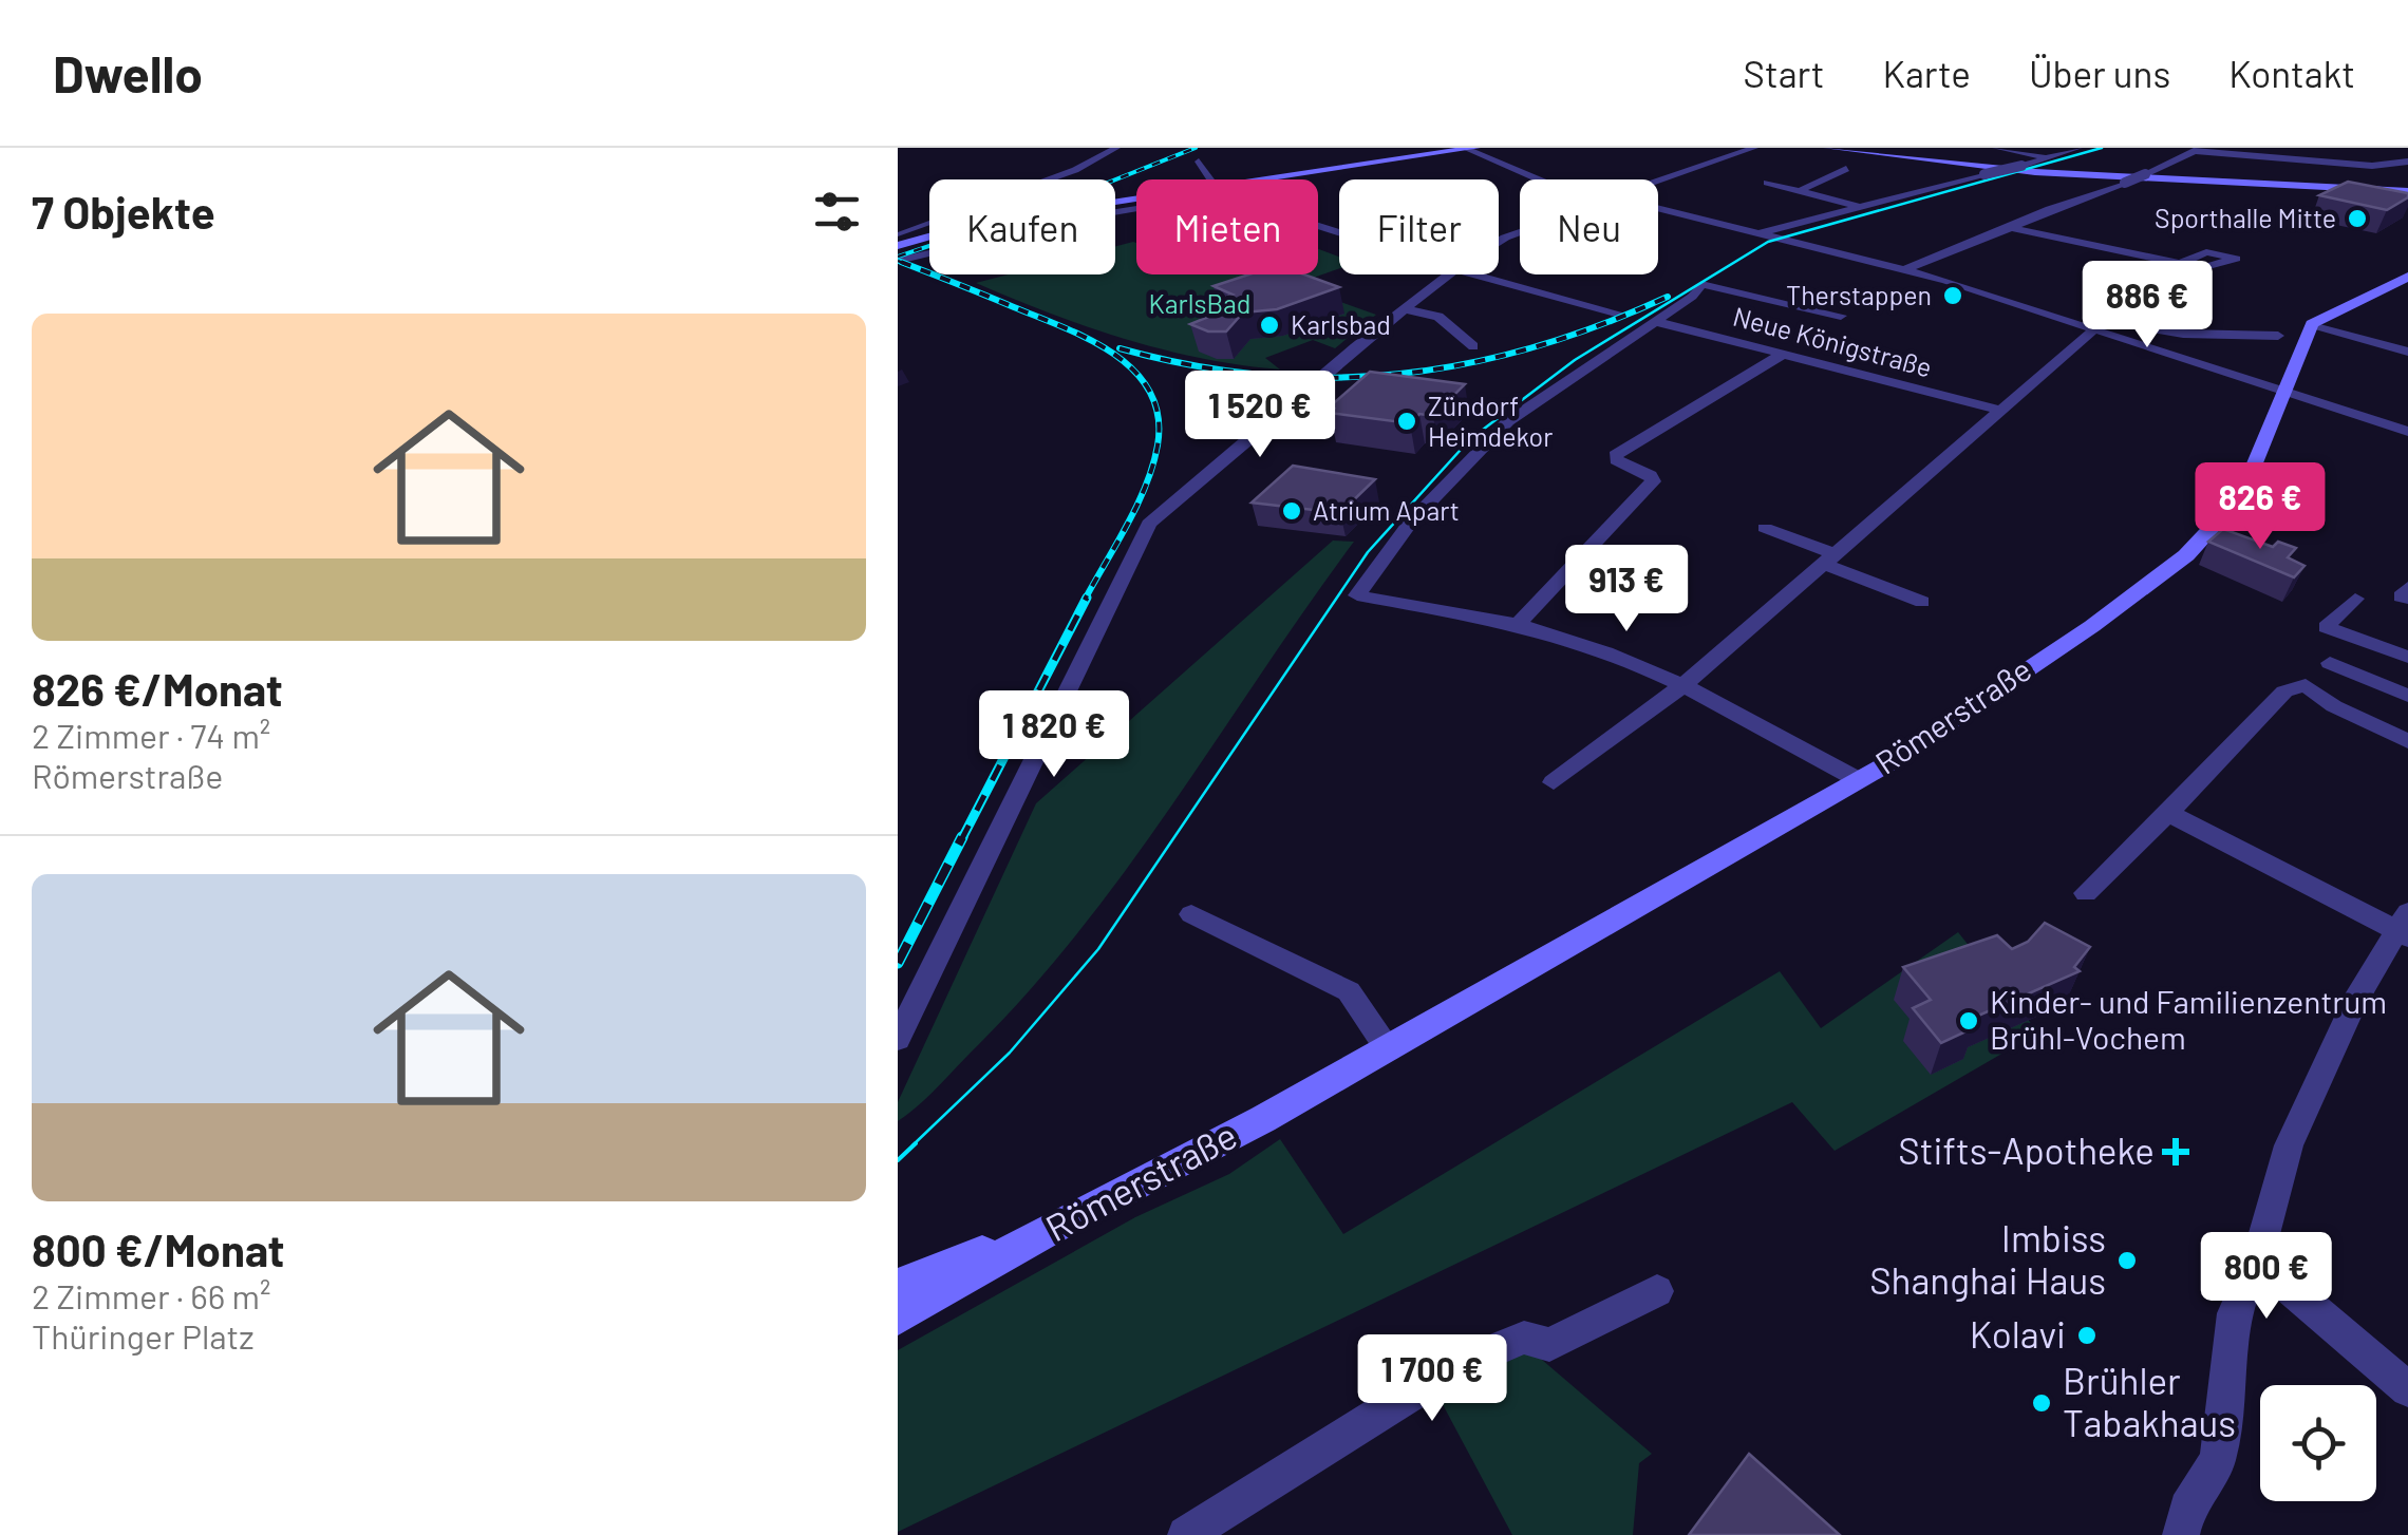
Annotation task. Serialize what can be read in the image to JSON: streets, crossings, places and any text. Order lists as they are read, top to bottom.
{
  "streets": {
    "main road": ["Römerstraße"],
    "street": ["Neue Königstraße"]
  },
  "parks": ["KarlsBad"],
  "places": {
    "other": [
      "Sporthalle Mitte",
      "Therstappen",
      "Karlsbad",
      "Zündorf Heimdekor",
      "Atrium Apart",
      "Kinder- und Familienzentrum Brühl-Vochem",
      "Imbiss Shanghai Haus",
      "Kolavi",
      "Brühler Tabakhaus"
    ],
    "health": ["Stifts-Apotheke"]
  },
  "page": {
    "header": "Dwello",
    "nav": [
      "Start",
      "Karte",
      "Über uns",
      "Kontakt"
    ],
    "heading": "7 Objekte",
    "chip": [
      "Kaufen",
      "Mieten",
      "Filter",
      "Neu"
    ],
    "price": [
      "886 €",
      "1 520 €",
      "826 €",
      "913 €",
      "1 820 €",
      "800 €",
      "1 700 €"
    ],
    "list": [
      {
        "name": "826 €/Monat",
        "note": "2 Zimmer · 74 m² · Römerstraße"
      },
      {
        "name": "800 €/Monat",
        "note": "2 Zimmer · 66 m² · Thüringer Platz"
      }
    ]
  }
}
